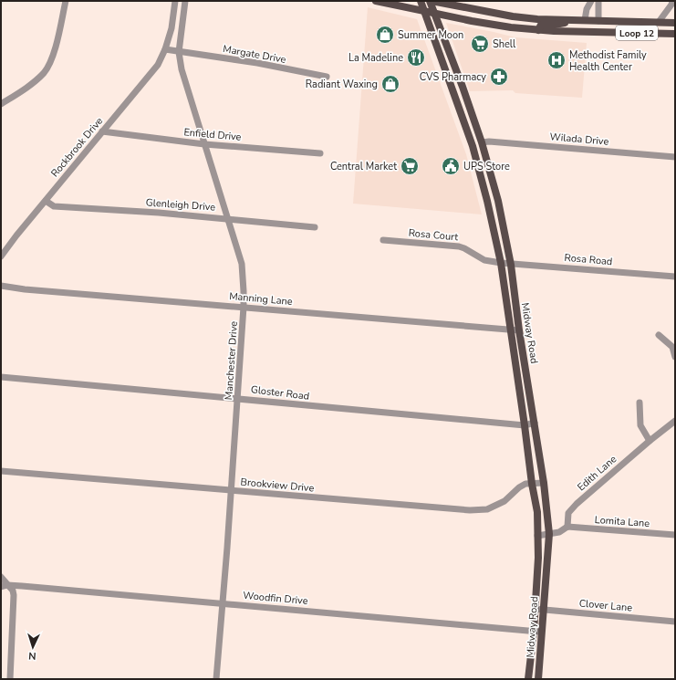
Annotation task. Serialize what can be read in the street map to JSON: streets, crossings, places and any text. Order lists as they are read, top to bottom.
{
  "streets": {
    "main road": ["Loop 12", "Midway Road"],
    "street": [
      "Margate Drive",
      "Enfield Drive",
      "Wilada Drive",
      "Rockbrook Drive",
      "Glenleigh Drive",
      "Rosa Court",
      "Rosa Road",
      "Manning Lane",
      "Manchester Drive",
      "Gloster Road",
      "Edith Lane",
      "Brookview Drive",
      "Lomita Lane",
      "Woodfin Drive",
      "Clover Lane"
    ]
  },
  "crossings": [
    ["Loop 12", "Midway Road"],
    ["Margate Drive", "Manchester Drive"],
    ["Enfield Drive", "Rockbrook Drive"],
    ["Enfield Drive", "Manchester Drive"],
    ["Wilada Drive", "Midway Road"],
    ["Rockbrook Drive", "Glenleigh Drive"],
    ["Glenleigh Drive", "Manchester Drive"],
    ["Rosa Court", "Rosa Road"],
    ["Rosa Court", "Midway Road"],
    ["Rosa Road", "Midway Road"],
    ["Manning Lane", "Midway Road"],
    ["Manning Lane", "Manchester Drive"],
    ["Midway Road", "Gloster Road"],
    ["Midway Road", "Brookview Drive"],
    ["Midway Road", "Woodfin Drive"],
    ["Midway Road", "Clover Lane"],
    ["Manchester Drive", "Gloster Road"],
    ["Manchester Drive", "Brookview Drive"],
    ["Manchester Drive", "Woodfin Drive"],
    ["Edith Lane", "Lomita Lane"]
  ],
  "places": {
    "shop": ["Summer Moon", "Radiant Waxing"],
    "supermarket": ["Shell", "Central Market"],
    "restaurant": ["La Madeline"],
    "hospital": ["Methodist Family Health Center"],
    "pharmacy": ["CVS Pharmacy"],
    "public building": ["UPS Store"]
  },
  "north": "bottom"
}
